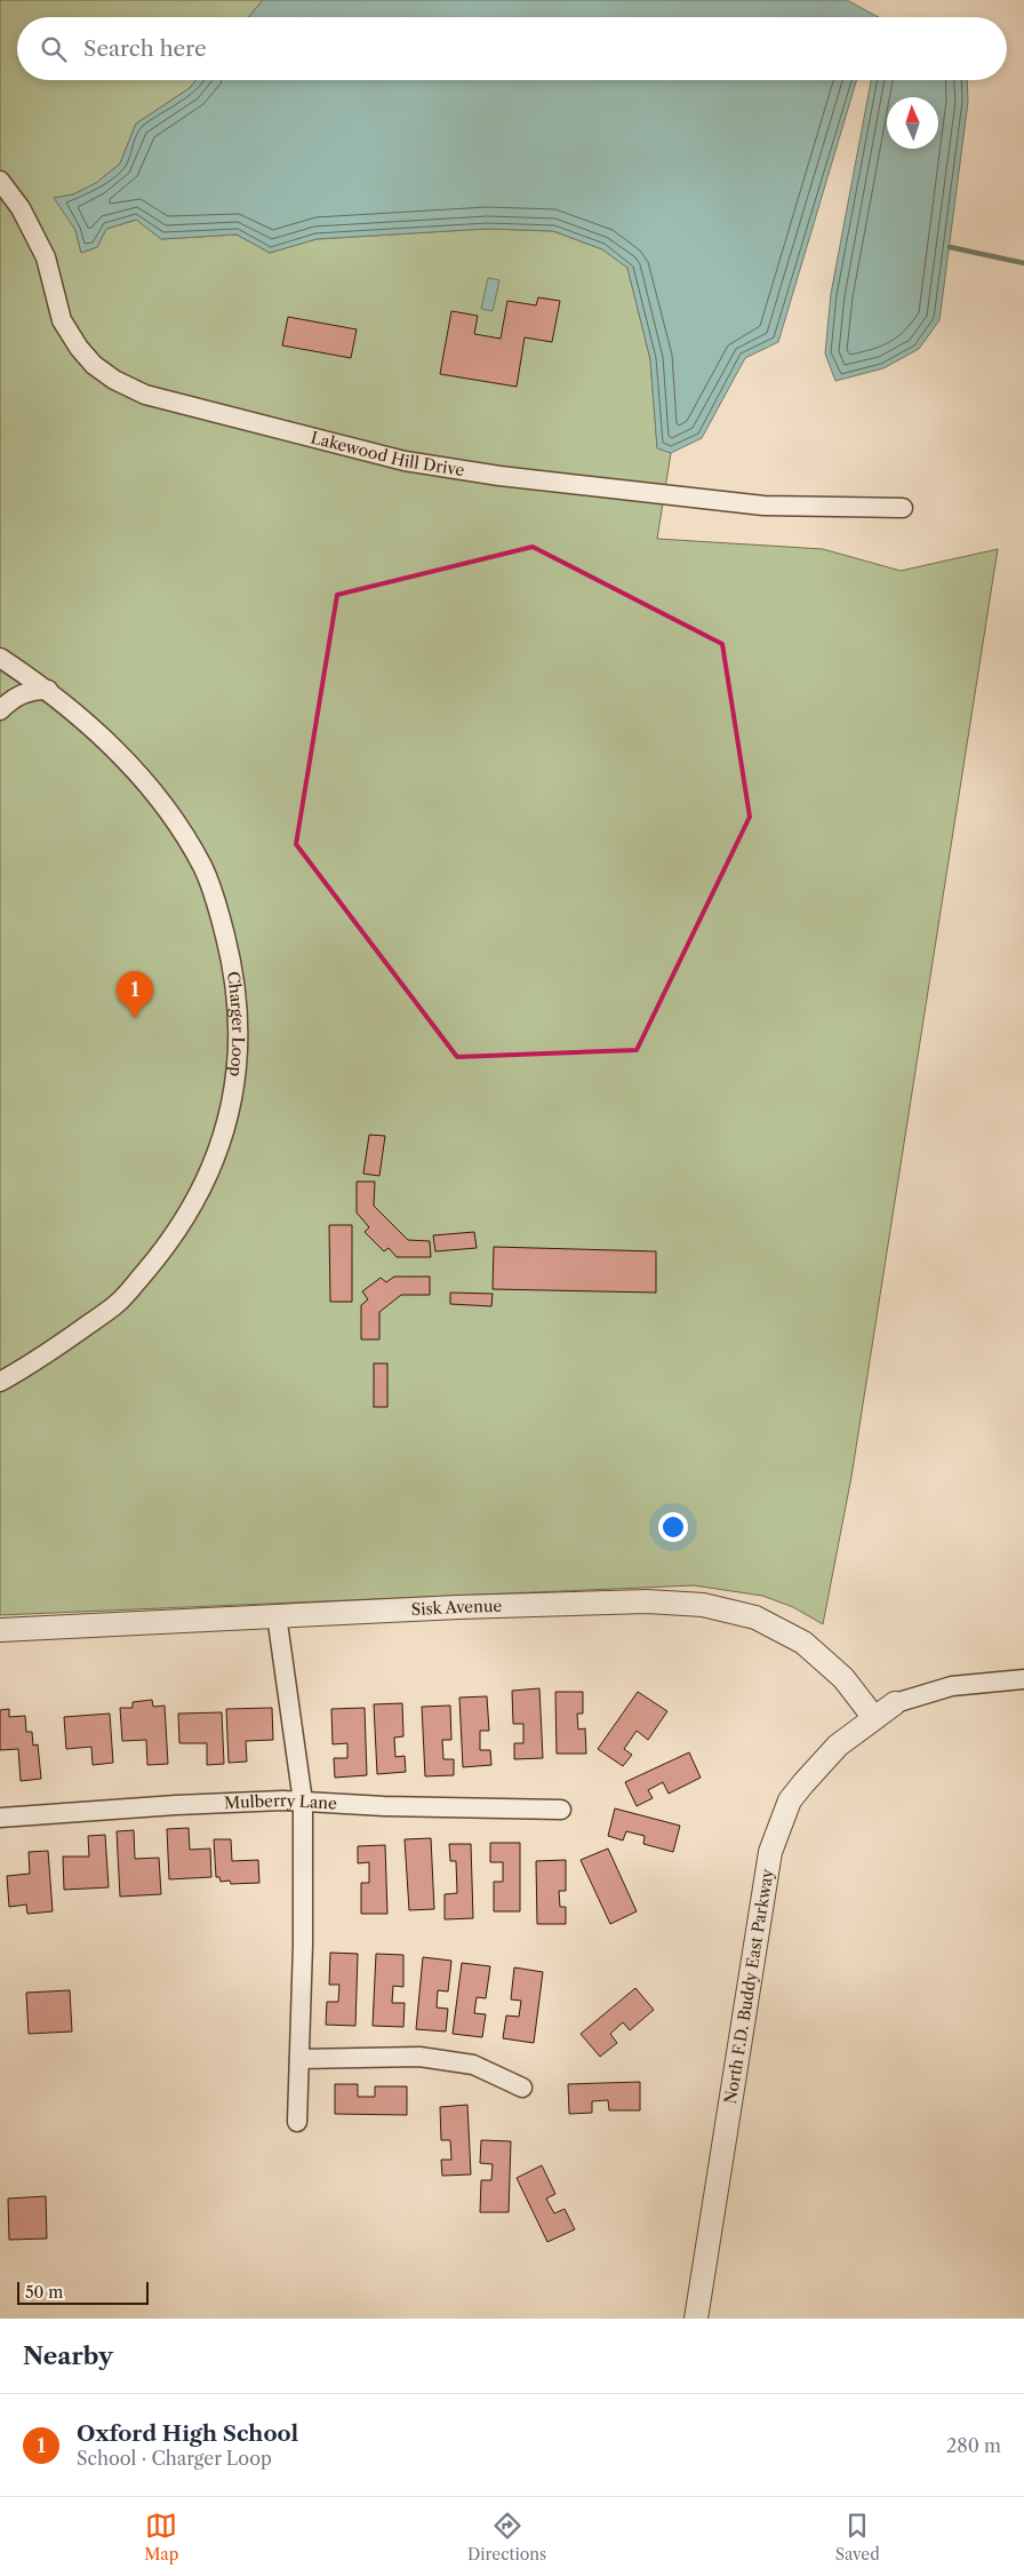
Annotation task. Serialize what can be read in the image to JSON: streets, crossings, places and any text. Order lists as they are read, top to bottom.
{
  "streets": {
    "street": [
      "Lakewood Hill Drive",
      "Charger Loop",
      "Sisk Avenue",
      "Mulberry Lane",
      "North F.D. Buddy East Parkway"
    ]
  },
  "crossings": [
    ["Sisk Avenue", "North F.D. Buddy East Parkway"]
  ],
  "scale_bar": "50 m",
  "north": "top",
  "page": {
    "search": "Search here",
    "pins": "1",
    "scale": "50 m",
    "heading": "Nearby",
    "list": [
      {
        "mark": "1",
        "name": "Oxford High School",
        "note": "School · Charger Loop",
        "value": "280 m"
      }
    ],
    "nav": ["Map", "Directions", "Saved"]
  }
}
